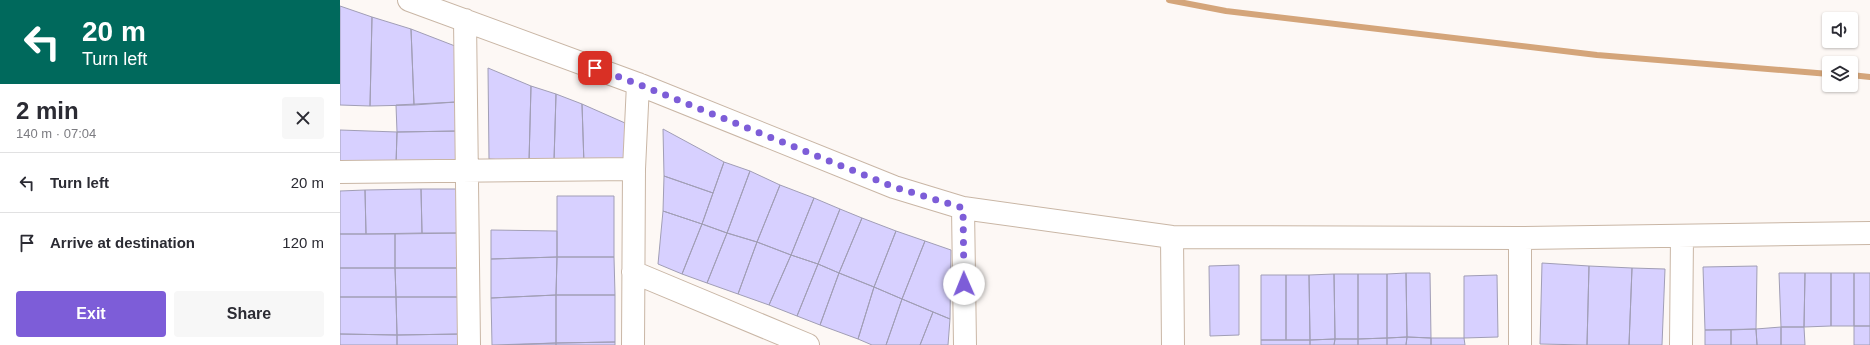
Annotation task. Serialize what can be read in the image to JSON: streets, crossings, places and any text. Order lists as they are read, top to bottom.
{
  "page": {
    "turn": ["20 m", "Turn left"],
    "heading": ["2 min", "140 m · 07:04"],
    "list": [
      {
        "name": "Turn left",
        "value": "20 m"
      },
      {
        "name": "Arrive at destination",
        "value": "120 m"
      }
    ],
    "buttons": ["Exit", "Share"]
  }
}
